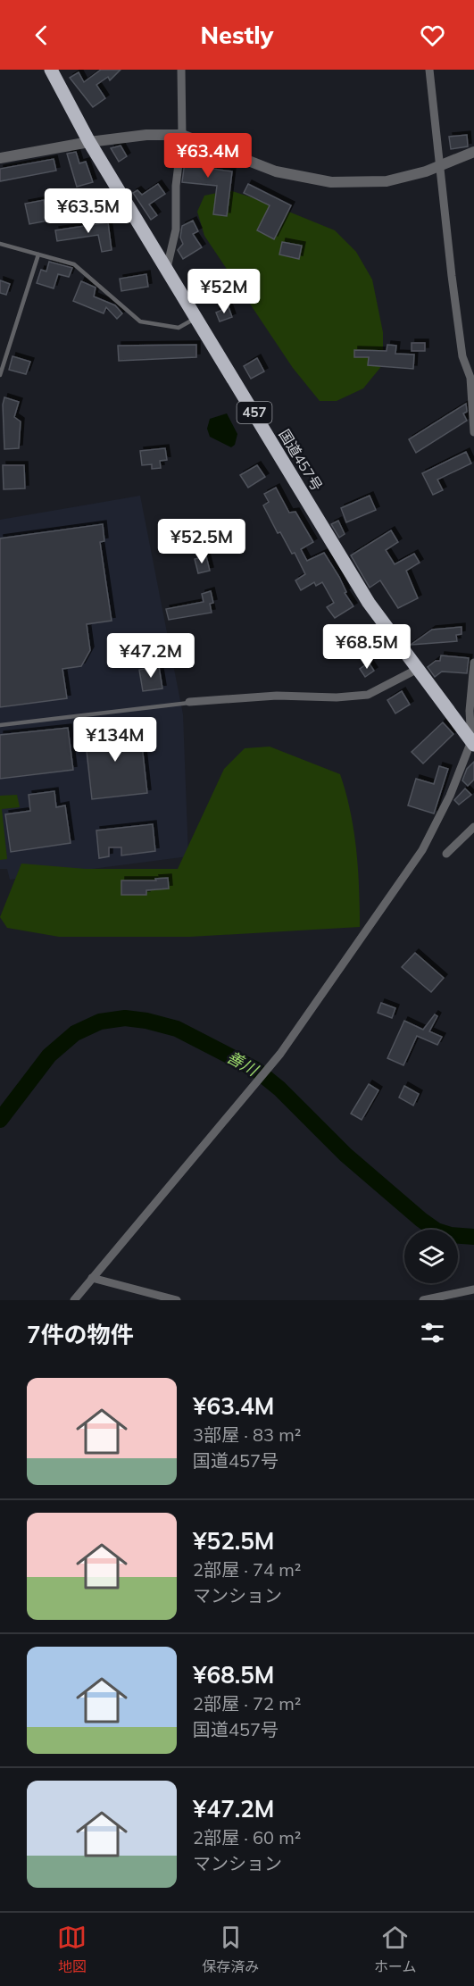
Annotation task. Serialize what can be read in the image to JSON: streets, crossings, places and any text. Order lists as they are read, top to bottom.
{
  "streets": {
    "highway": ["457", "国道457号"]
  },
  "water": ["善川"],
  "page": {
    "header": "Nestly",
    "price": [
      "¥63.4M",
      "¥63.5M",
      "¥52M",
      "¥52.5M",
      "¥68.5M",
      "¥47.2M",
      "¥134M"
    ],
    "heading": "7件の物件",
    "list": [
      {
        "name": "¥63.4M",
        "note": "3部屋 · 83 m² · 国道457号"
      },
      {
        "name": "¥52.5M",
        "note": "2部屋 · 74 m² · マンション"
      },
      {
        "name": "¥68.5M",
        "note": "2部屋 · 72 m² · 国道457号"
      },
      {
        "name": "¥47.2M",
        "note": "2部屋 · 60 m² · マンション"
      }
    ],
    "tabs": ["地図", "保存済み", "ホーム"]
  }
}
